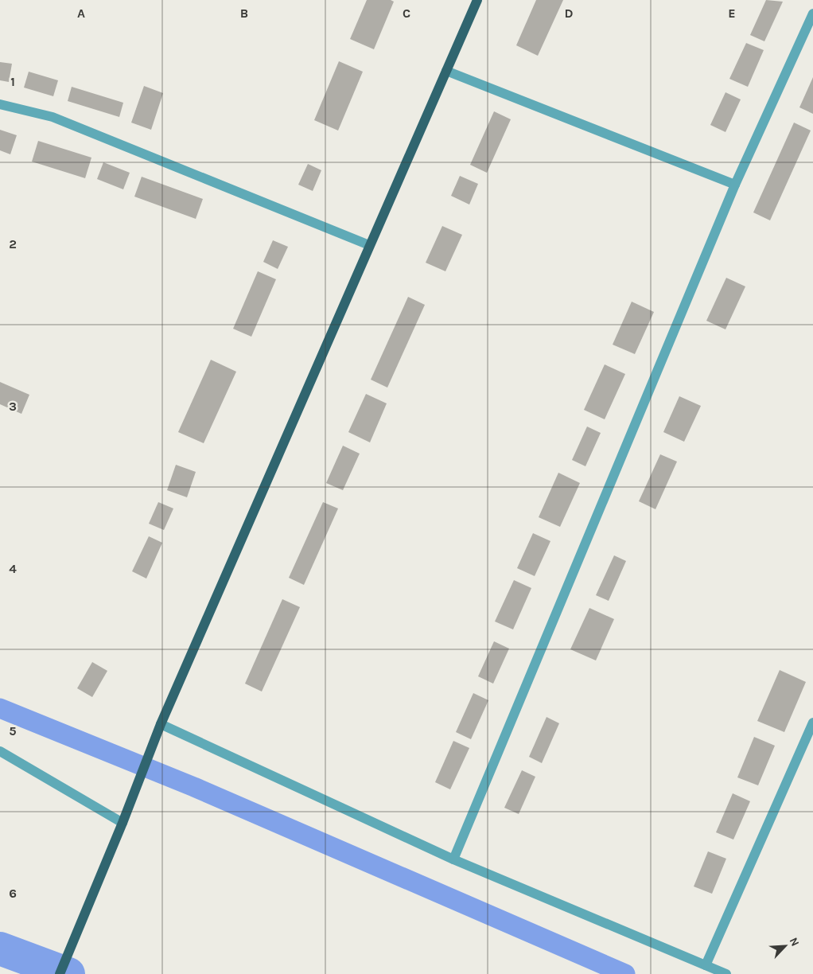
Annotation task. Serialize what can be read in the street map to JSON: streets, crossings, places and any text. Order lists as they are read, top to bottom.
{
  "north": "top right",
  "grid": {
    "columns": [
      "A",
      "B",
      "C",
      "D",
      "E"
    ],
    "rows": [
      "1",
      "2",
      "3",
      "4",
      "5",
      "6"
    ]
  }
}
